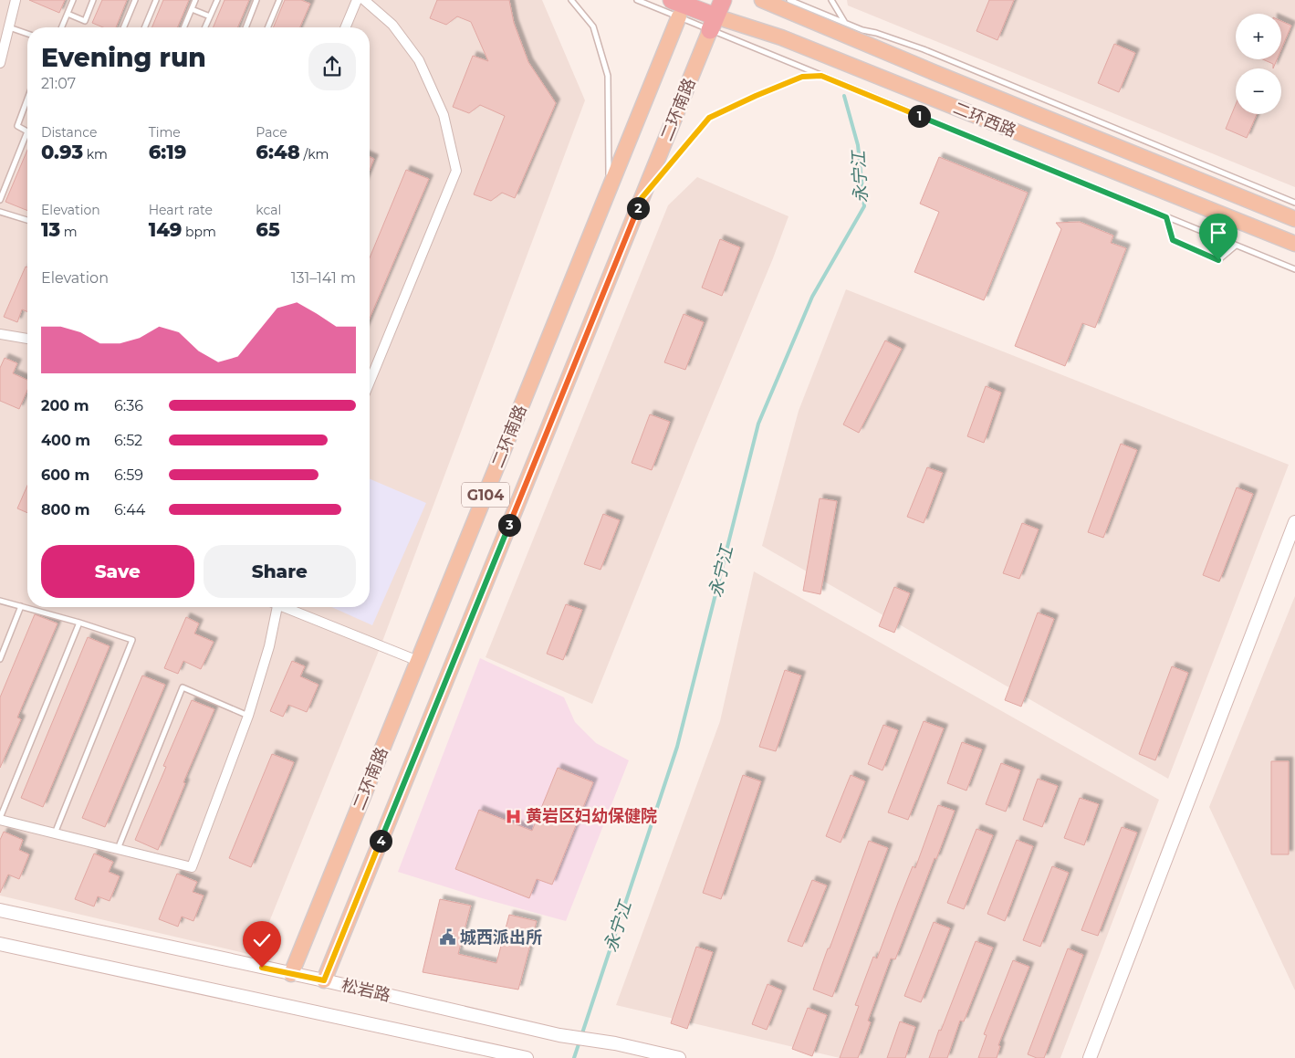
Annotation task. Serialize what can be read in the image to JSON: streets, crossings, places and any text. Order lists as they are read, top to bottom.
{
  "streets": {
    "highway": ["二环南路", "二环西路", "G104"],
    "main road": ["松岩路"]
  },
  "crossings": [
    ["二环南路", "二环西路"],
    ["二环南路", "松岩路"]
  ],
  "water": ["永宁江"],
  "places": {
    "hospital": ["黄岩区妇幼保健院"],
    "public building": ["城西派出所"]
  },
  "page": {
    "map_buttons": ["+", "−"],
    "heading": ["Evening run", "21:07"],
    "pins": [
      "1",
      "2",
      "3",
      "4"
    ],
    "stats": [
      ["Distance", "0.93 km"],
      ["Time", "6:19"],
      ["Pace", "6:48 /km"],
      ["Elevation", "13 m"],
      ["Heart rate", "149 bpm"],
      ["kcal", "65"]
    ],
    "chart": ["Elevation", "131–141 m"],
    "list": [
      {
        "name": "200 m",
        "note": "6:36"
      },
      {
        "name": "400 m",
        "note": "6:52"
      },
      {
        "name": "600 m",
        "note": "6:59"
      },
      {
        "name": "800 m",
        "note": "6:44"
      }
    ],
    "buttons": ["Save", "Share"]
  }
}
